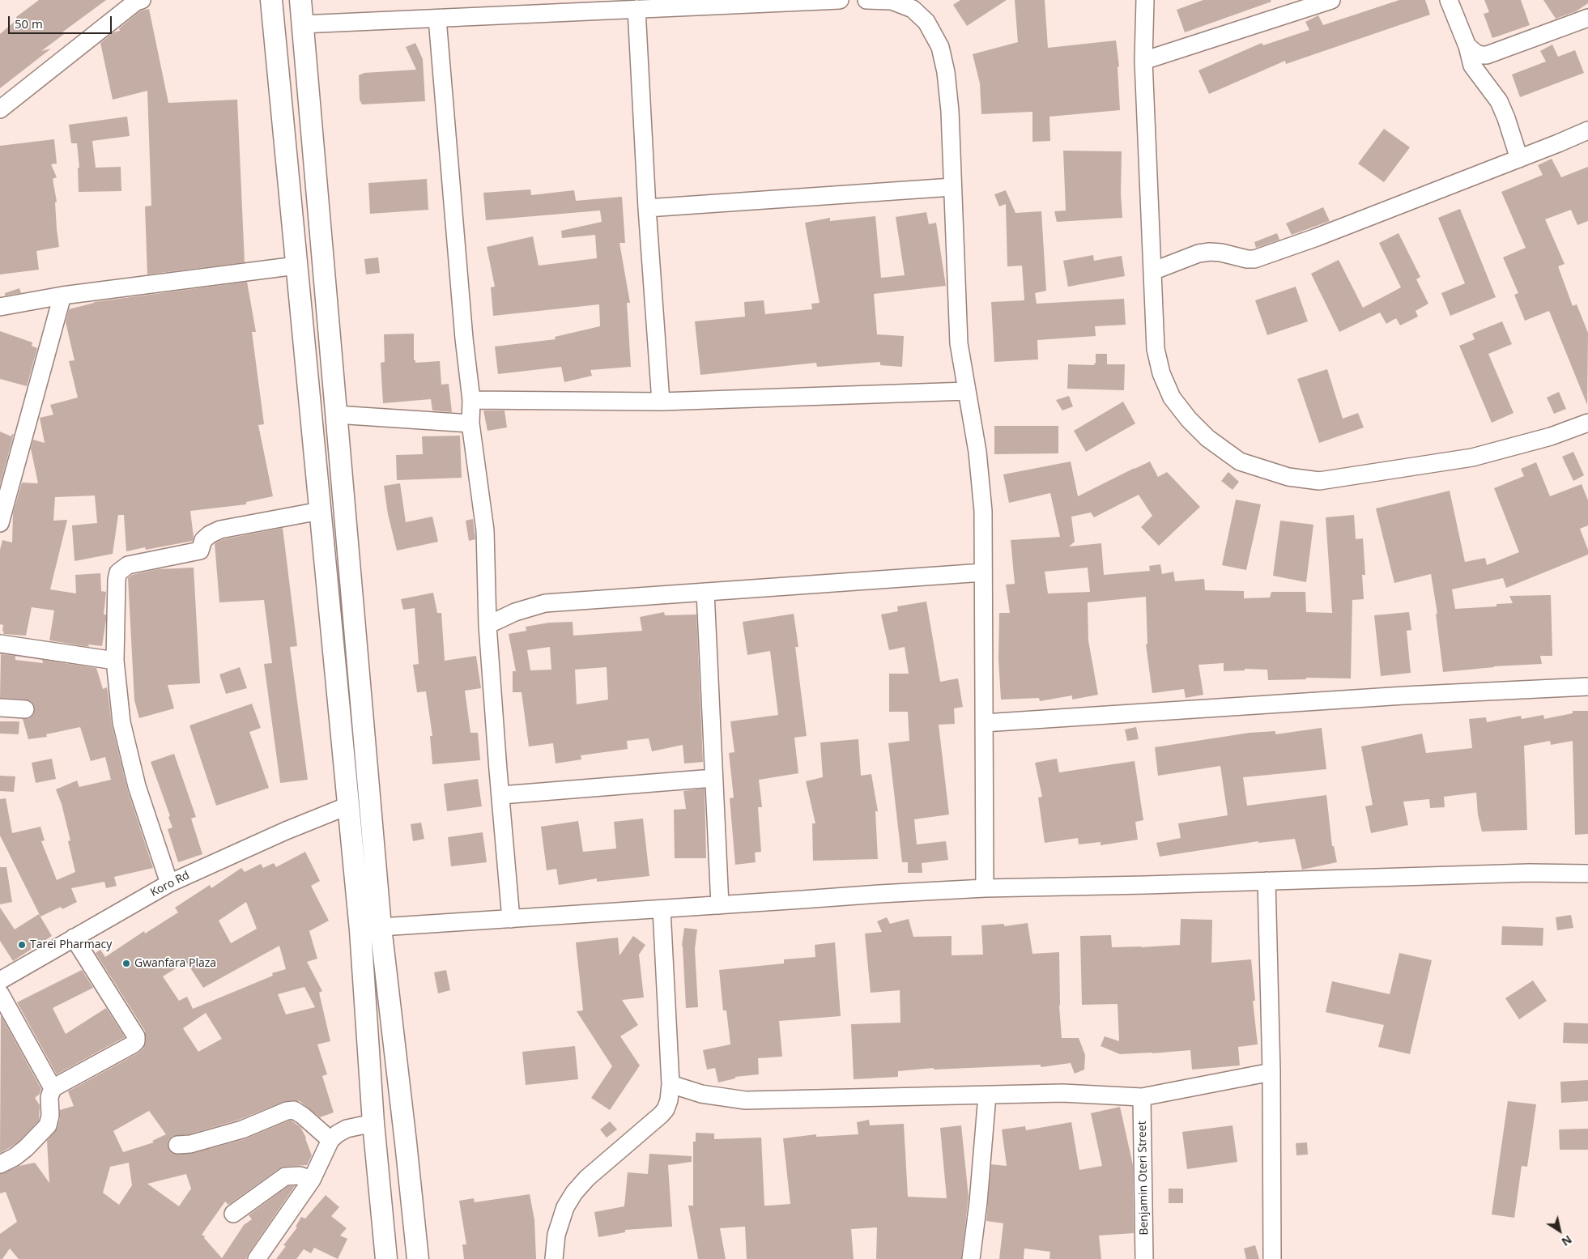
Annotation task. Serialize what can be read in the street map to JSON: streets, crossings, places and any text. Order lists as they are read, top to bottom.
{
  "streets": {
    "street": ["Koro Rd", "Benjamin Oteri Street"]
  },
  "places": ["Tarei Pharmacy", "Gwanfara Plaza"],
  "scale_bar": "50 m",
  "north": "bottom right"
}
